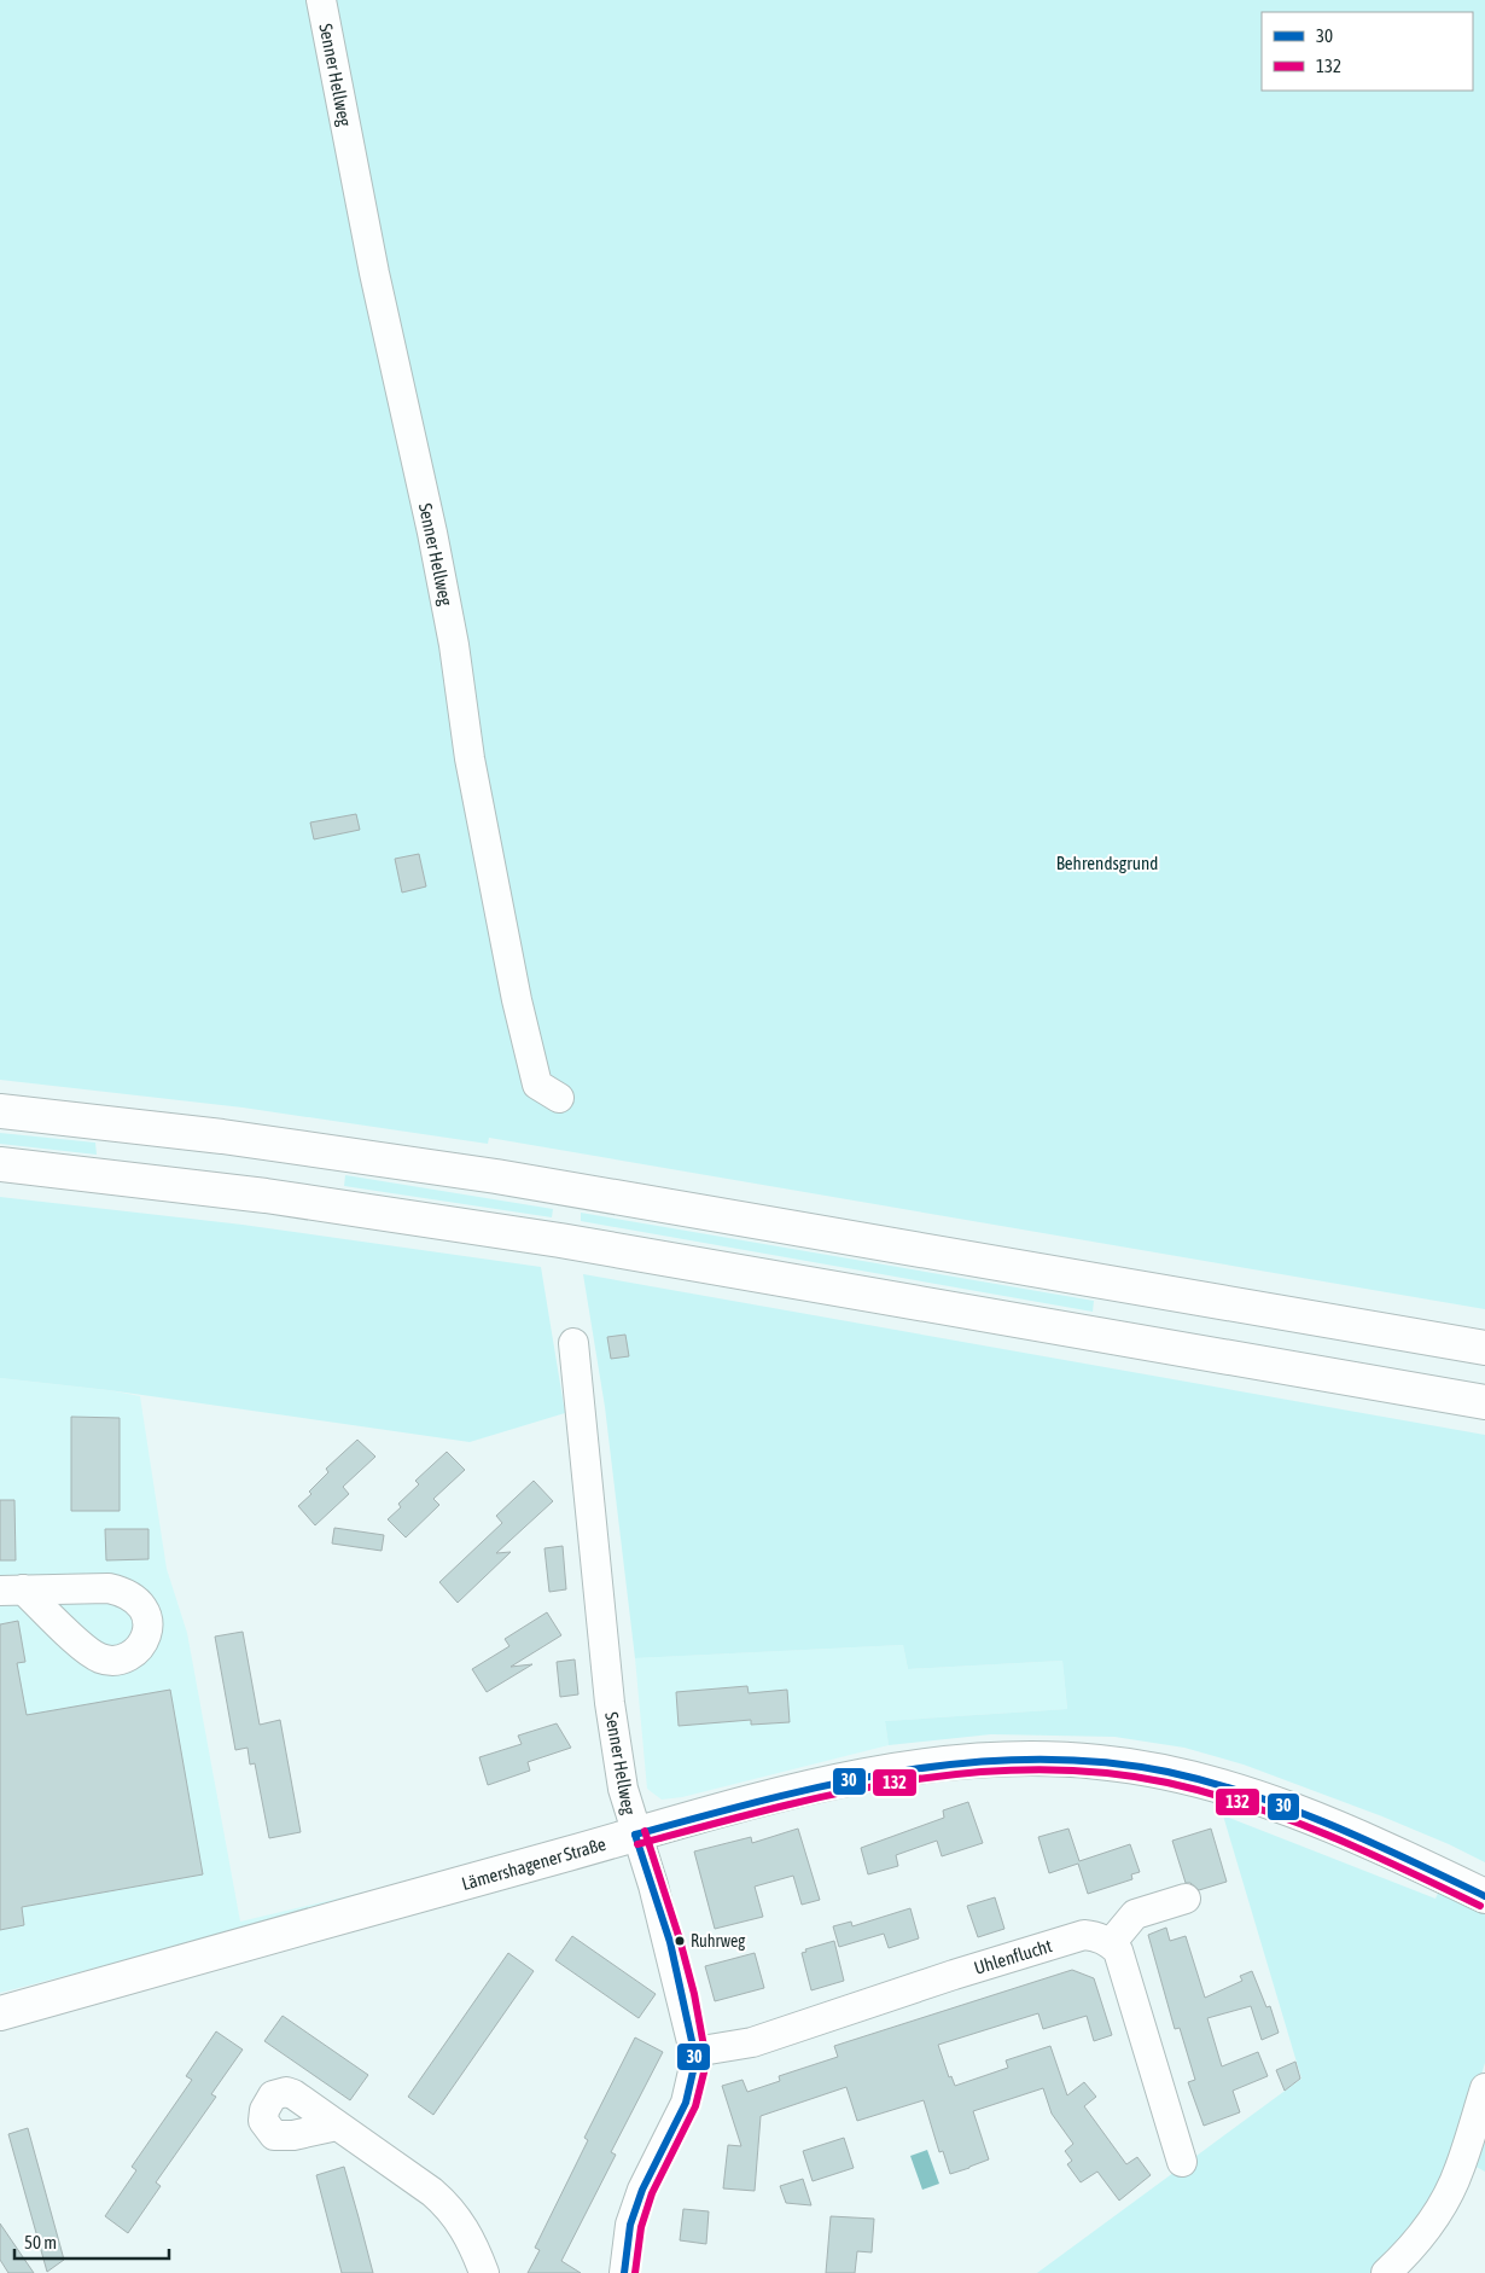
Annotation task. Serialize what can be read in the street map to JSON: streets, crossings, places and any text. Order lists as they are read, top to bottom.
{
  "streets": {
    "main road": ["Lämershagener Straße"],
    "street": ["Senner Hellweg", "Uhlenflucht"]
  },
  "crossings": [
    ["Senner Hellweg", "Lämershagener Straße"],
    ["Senner Hellweg", "Uhlenflucht"]
  ],
  "parks": ["Behrendsgrund"],
  "places": ["Ruhrweg"],
  "lines": ["transit line 30", "transit line 132"],
  "legend": ["30", "132"],
  "scale_bar": "50 m"
}
